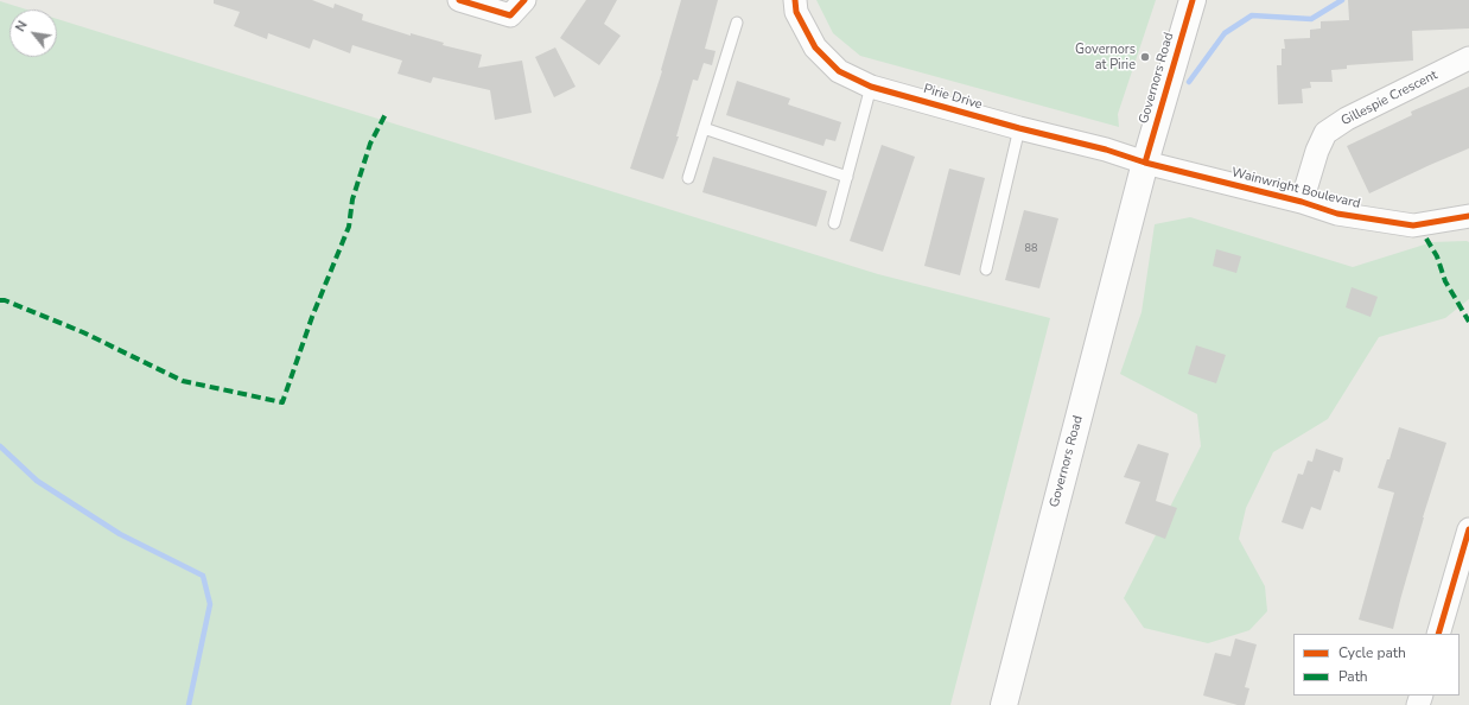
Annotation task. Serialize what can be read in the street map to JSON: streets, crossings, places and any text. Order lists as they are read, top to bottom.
{
  "streets": {
    "main road": ["Governors Road"],
    "street": ["Pirie Drive", "Gillespie Crescent", "Wainwright Boulevard"]
  },
  "crossings": [
    ["Governors Road", "Pirie Drive"],
    ["Governors Road", "Wainwright Boulevard"],
    ["Pirie Drive", "Wainwright Boulevard"],
    ["Gillespie Crescent", "Wainwright Boulevard"]
  ],
  "places": ["Governors at Pirie"],
  "house_numbers": ["88"],
  "legend": ["Cycle path", "Path"],
  "north": "top left"
}
